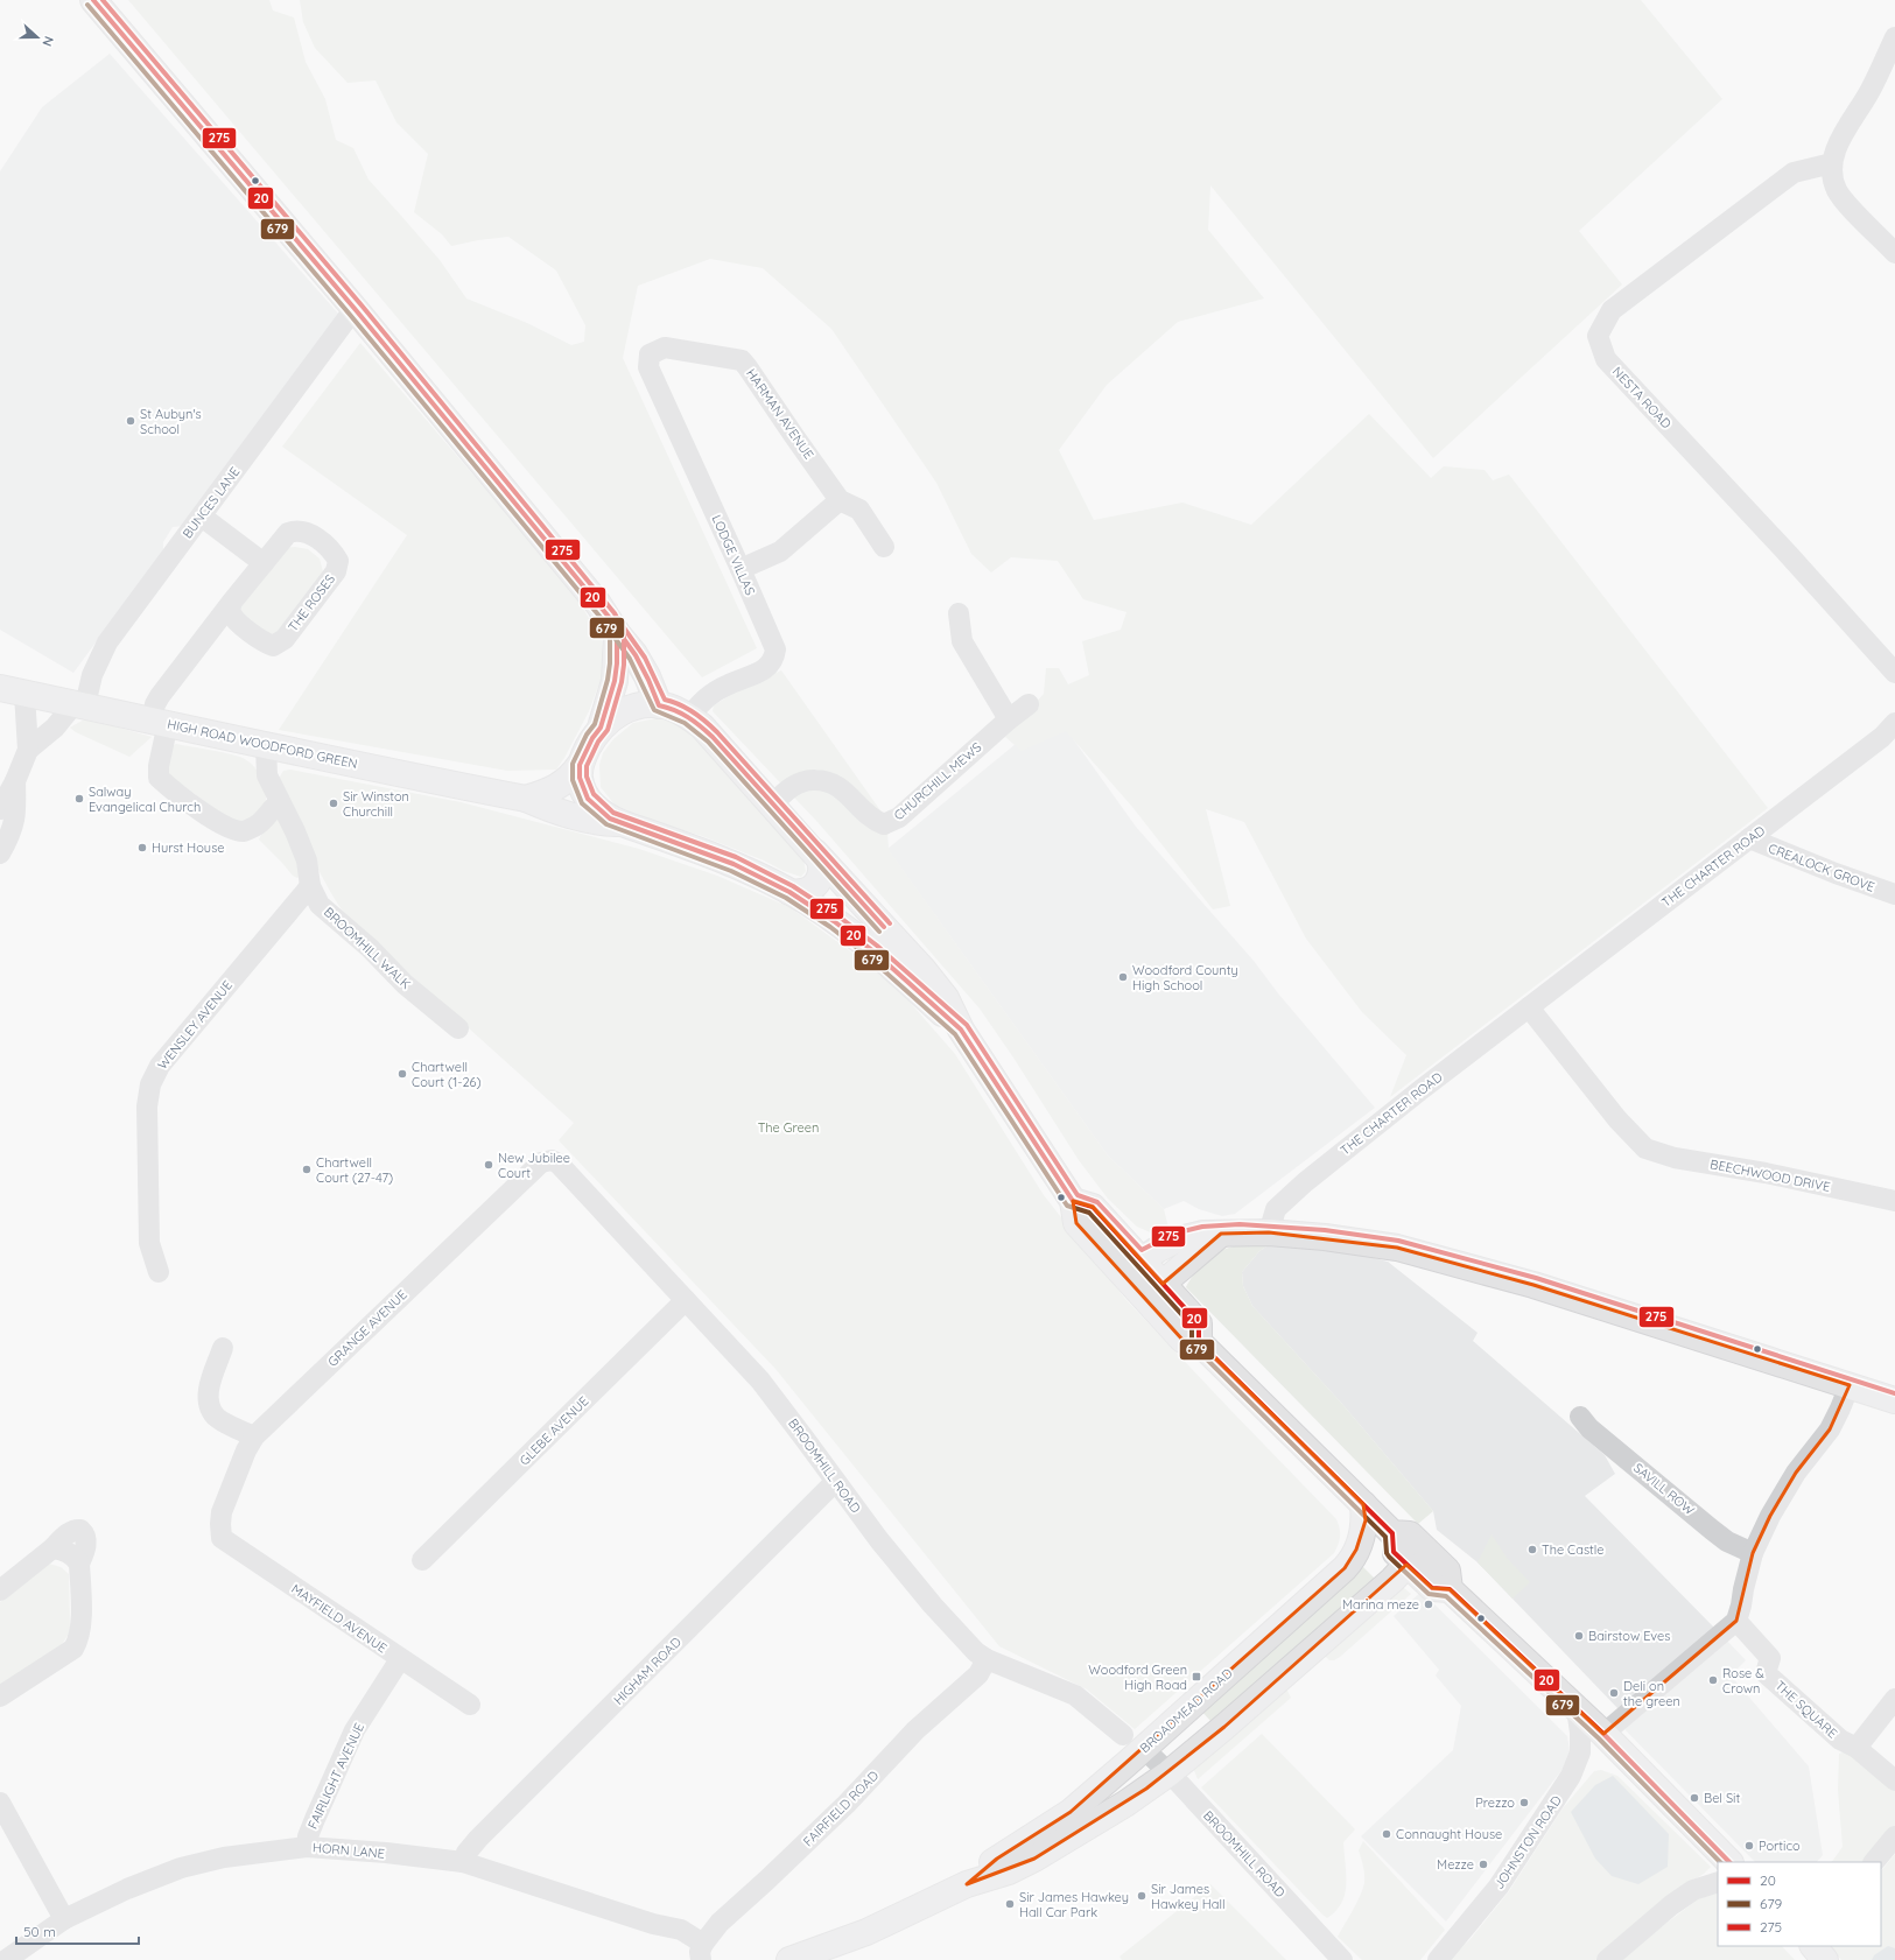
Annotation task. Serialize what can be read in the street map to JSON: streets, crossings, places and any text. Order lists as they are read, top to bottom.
{
  "streets": {
    "main road": ["HIGH ROAD WOODFORD GREEN", "BROADMEAD ROAD"],
    "street": [
      "NESTA ROAD",
      "HARMAN AVENUE",
      "BUNCES LANE",
      "LODGE VILLAS",
      "THE ROSES",
      "CHURCHILL MEWS",
      "THE CHARTER ROAD",
      "CREALOCK GROVE",
      "BROOMHILL WALK",
      "WENSLEY AVENUE",
      "BEECHWOOD DRIVE",
      "GRANGE AVENUE",
      "GLEBE AVENUE",
      "BROOMHILL ROAD",
      "SAVILL ROW",
      "MAYFIELD AVENUE",
      "HIGHAM ROAD",
      "THE SQUARE",
      "FAIRLIGHT AVENUE",
      "FAIRFIELD ROAD",
      "JOHNSTON ROAD",
      "HORN LANE"
    ]
  },
  "crossings": [
    ["HARMAN AVENUE", "LODGE VILLAS"],
    ["BUNCES LANE", "HIGH ROAD WOODFORD GREEN"],
    ["THE ROSES", "HIGH ROAD WOODFORD GREEN"],
    ["THE ROSES", "BROOMHILL WALK"],
    ["HIGH ROAD WOODFORD GREEN", "BROOMHILL WALK"],
    ["THE CHARTER ROAD", "CREALOCK GROVE"],
    ["THE CHARTER ROAD", "BEECHWOOD DRIVE"],
    ["BROOMHILL WALK", "WENSLEY AVENUE"],
    ["GRANGE AVENUE", "BROOMHILL ROAD"],
    ["GRANGE AVENUE", "MAYFIELD AVENUE"],
    ["GLEBE AVENUE", "BROOMHILL ROAD"],
    ["BROOMHILL ROAD", "HIGHAM ROAD"],
    ["BROOMHILL ROAD", "BROADMEAD ROAD"],
    ["BROOMHILL ROAD", "FAIRFIELD ROAD"],
    ["MAYFIELD AVENUE", "FAIRLIGHT AVENUE"],
    ["HIGHAM ROAD", "HORN LANE"],
    ["FAIRLIGHT AVENUE", "HORN LANE"],
    ["FAIRFIELD ROAD", "HORN LANE"]
  ],
  "parks": ["The Green"],
  "places": {
    "other": [
      "St Aubyn's School",
      "Salway Evangelical Church",
      "Sir Winston Churchill",
      "Hurst House",
      "Woodford County High School",
      "Chartwell Court (1-26)",
      "New Jubilee Court",
      "Chartwell Court (27-47)",
      "The Castle",
      "Marina meze",
      "Bairstow Eves",
      "Rose & Crown",
      "Deli on the green",
      "Bel Sit",
      "Prezzo",
      "Connaught House",
      "Portico",
      "Mezze",
      "Sir James Hawkey Hall",
      "Sir James Hawkey Hall Car Park"
    ],
    "transit": ["Woodford Green High Road"]
  },
  "lines": ["transit line 20", "transit line 275", "transit line 679"],
  "legend": ["20", "679", "275"],
  "scale_bar": "50 m",
  "north": "right"
}
